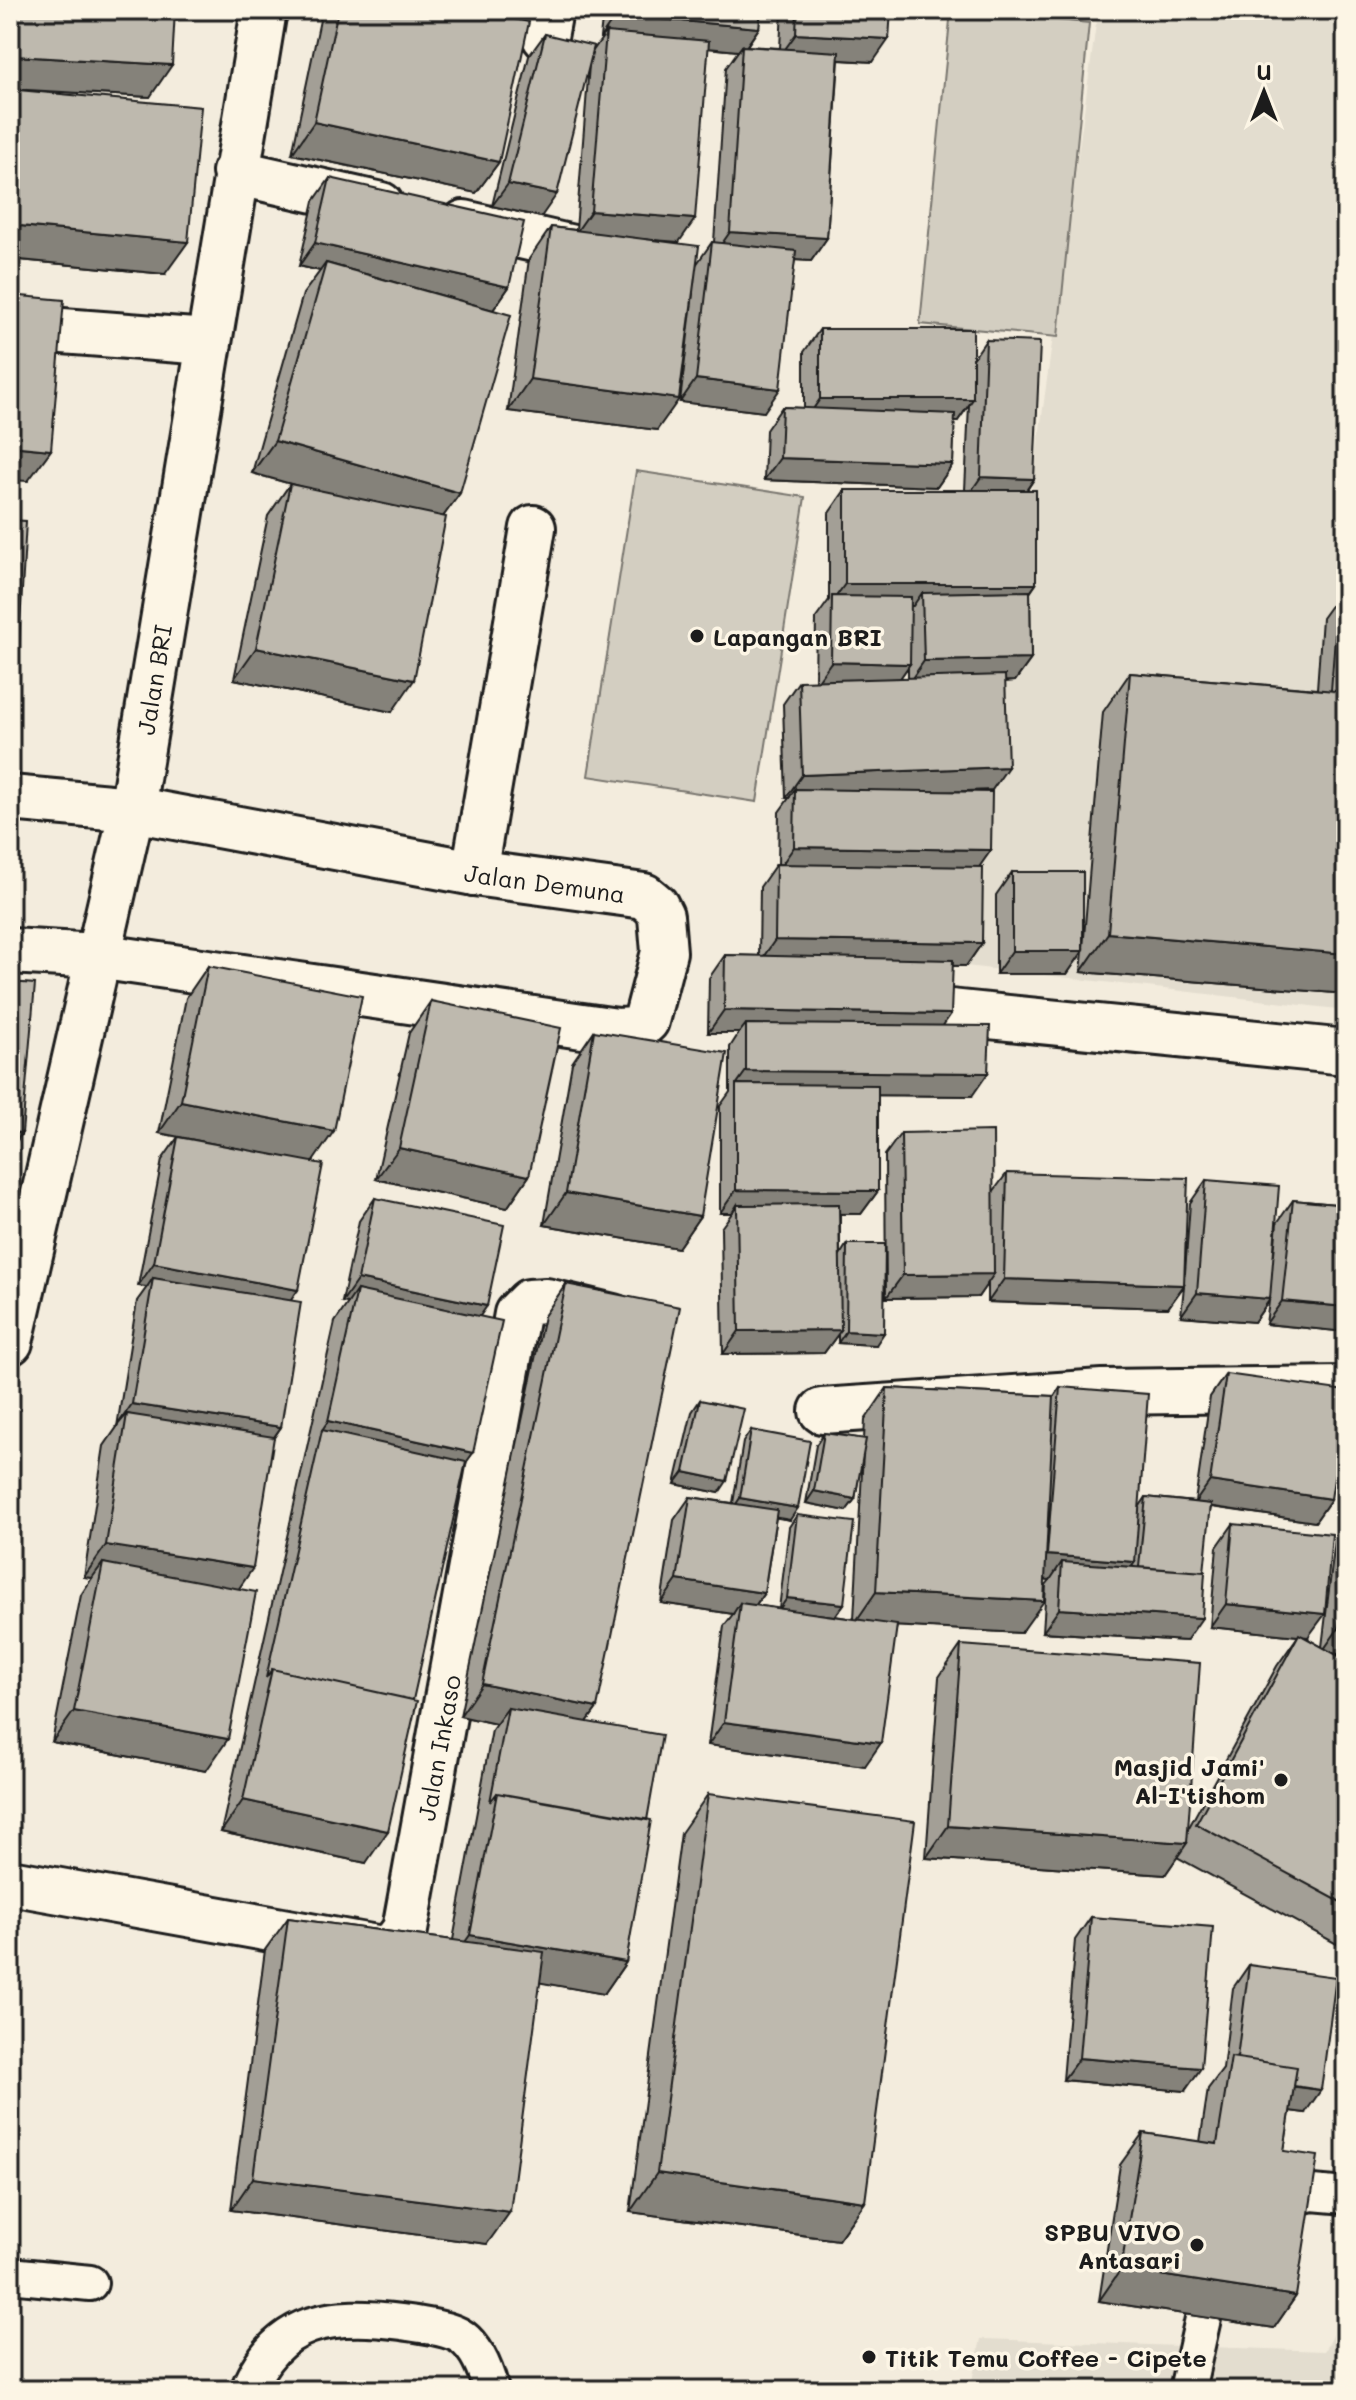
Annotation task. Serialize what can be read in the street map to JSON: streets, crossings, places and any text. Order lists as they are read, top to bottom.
{
  "streets": {
    "street": ["Jalan BRI", "Jalan Demuna", "Jalan Inkaso"]
  },
  "crossings": [
    ["Jalan BRI", "Jalan Demuna"]
  ],
  "places": [
    "Lapangan BRI",
    "Masjid Jami' Al-I'tishom",
    "SPBU VIVO Antasari",
    "Titik Temu Coffee - Cipete"
  ],
  "north": "top"
}
